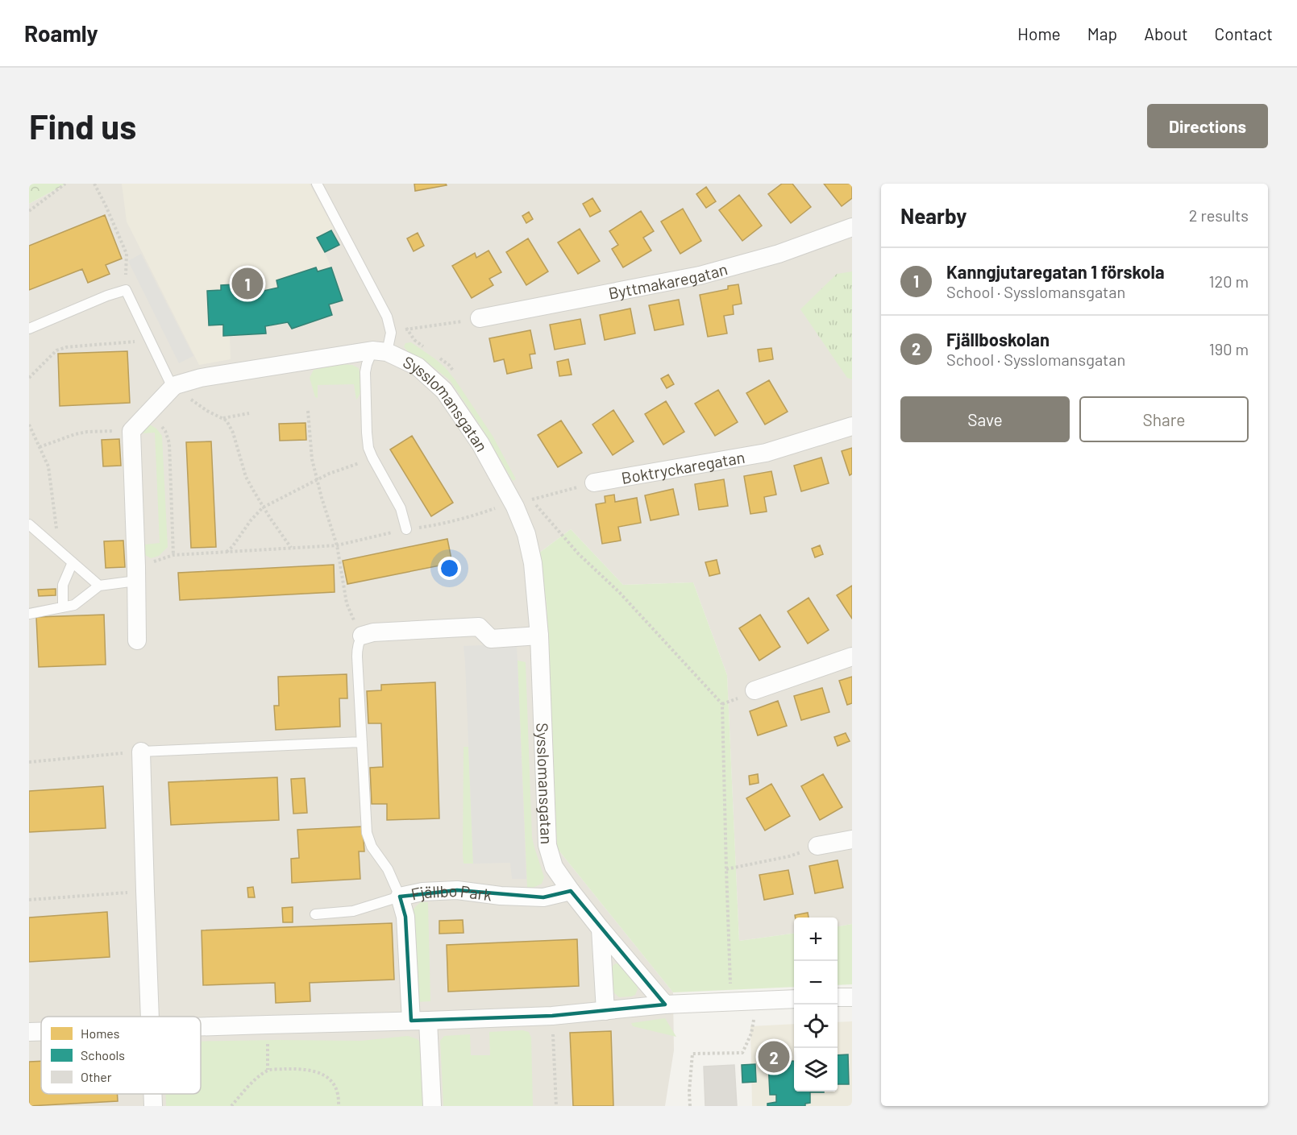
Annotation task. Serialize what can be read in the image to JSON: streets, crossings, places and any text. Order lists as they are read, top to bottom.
{
  "streets": {
    "street": [
      "Byttmakaregatan",
      "Sysslomansgatan",
      "Boktryckaregatan",
      "Fjällbo Park"
    ]
  },
  "crossings": [
    ["Sysslomansgatan", "Fjällbo Park"]
  ],
  "legend": ["Homes", "Schools", "Other"],
  "page": {
    "header": "Roamly",
    "nav": [
      "Home",
      "Map",
      "About",
      "Contact"
    ],
    "buttons": [
      "Directions",
      ["Save", "Share"]
    ],
    "title": "Find us",
    "heading": ["Nearby", "2 results"],
    "list": [
      {
        "mark": "1",
        "name": "Kanngjutaregatan 1 förskola",
        "note": "School · Sysslomansgatan",
        "value": "120 m"
      },
      {
        "mark": "2",
        "name": "Fjällboskolan",
        "note": "School · Sysslomansgatan",
        "value": "190 m"
      }
    ],
    "pins": ["1", "2"],
    "map_buttons": ["+", "−"]
  }
}
